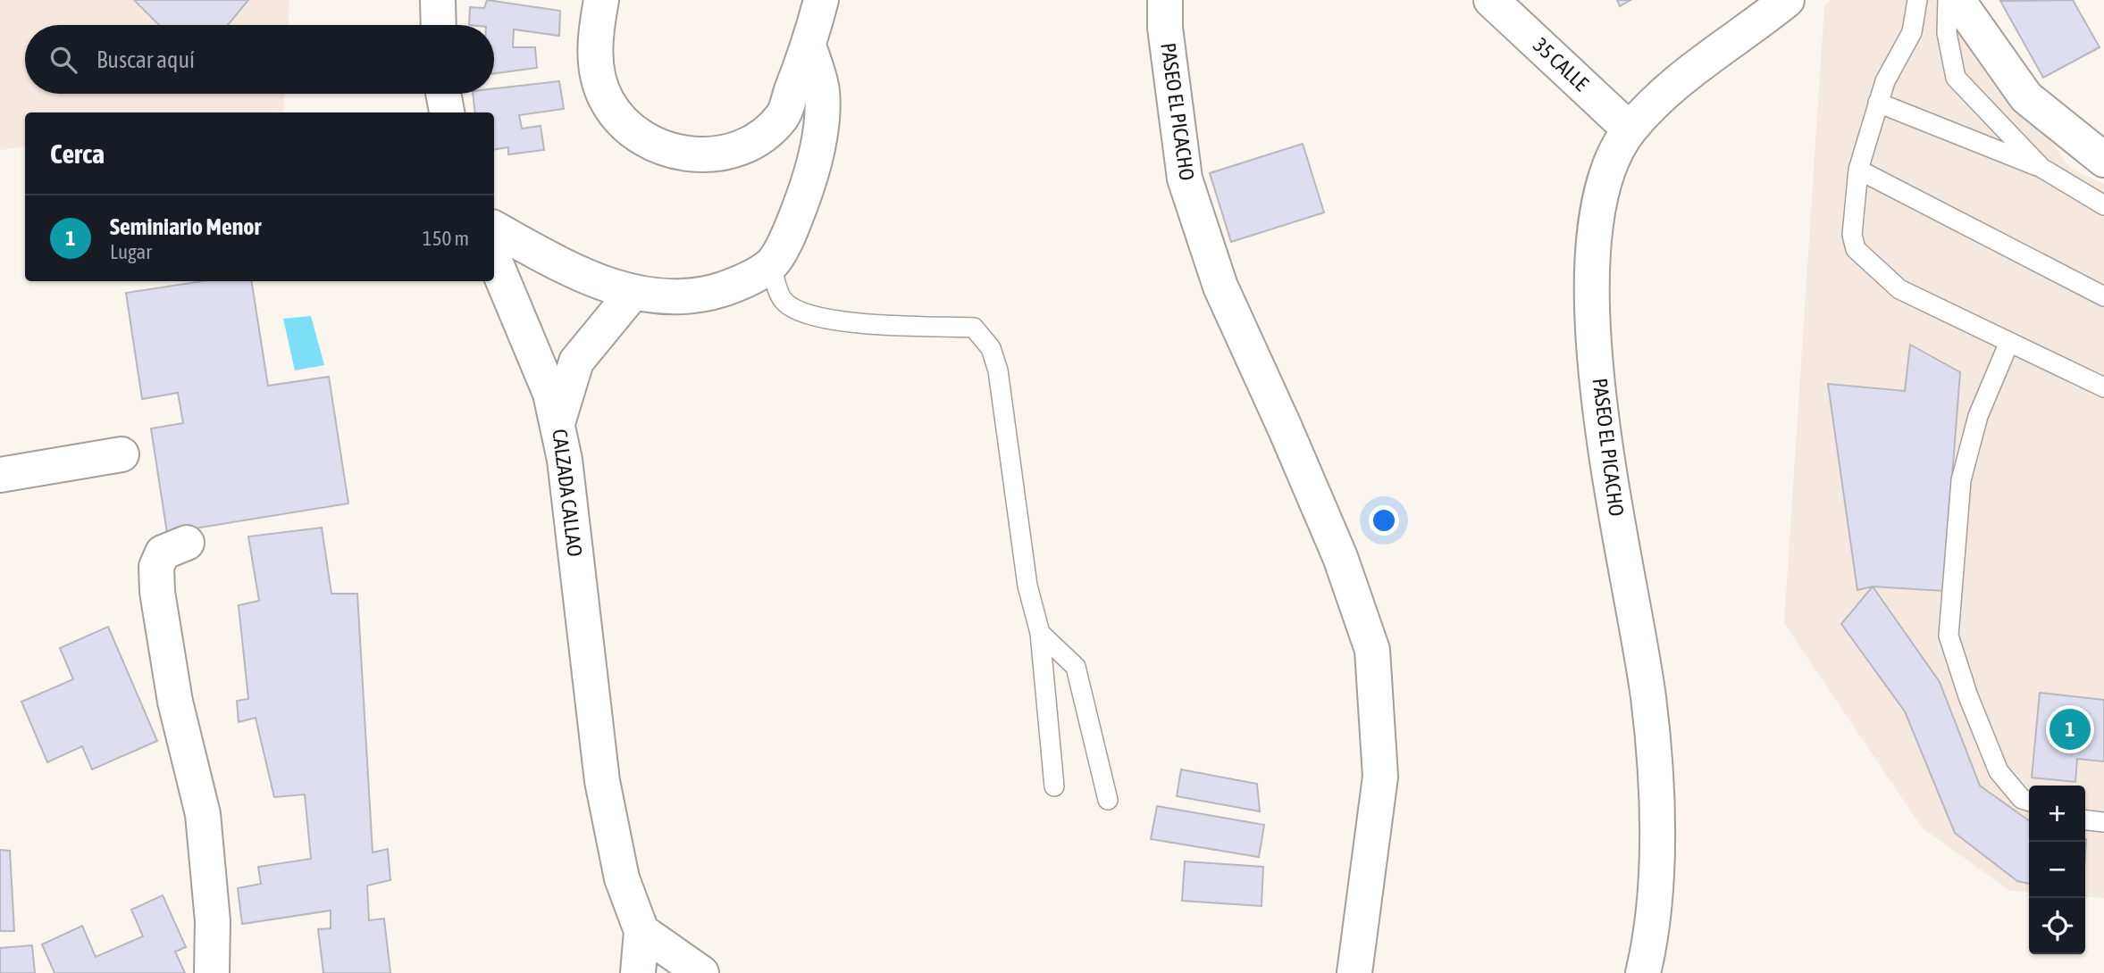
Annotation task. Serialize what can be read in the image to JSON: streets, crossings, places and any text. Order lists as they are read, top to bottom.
{
  "streets": {
    "street": ["35 CALLE", "PASEO EL PICACHO", "CALZADA CALLAO"]
  },
  "crossings": [
    ["35 CALLE", "PASEO EL PICACHO"]
  ],
  "page": {
    "search": "Buscar aquí",
    "heading": "Cerca",
    "list": [
      {
        "mark": "1",
        "name": "Seminiario Menor",
        "note": "Lugar",
        "value": "150 m"
      }
    ],
    "pins": "1",
    "map_buttons": ["+", "−"]
  }
}
